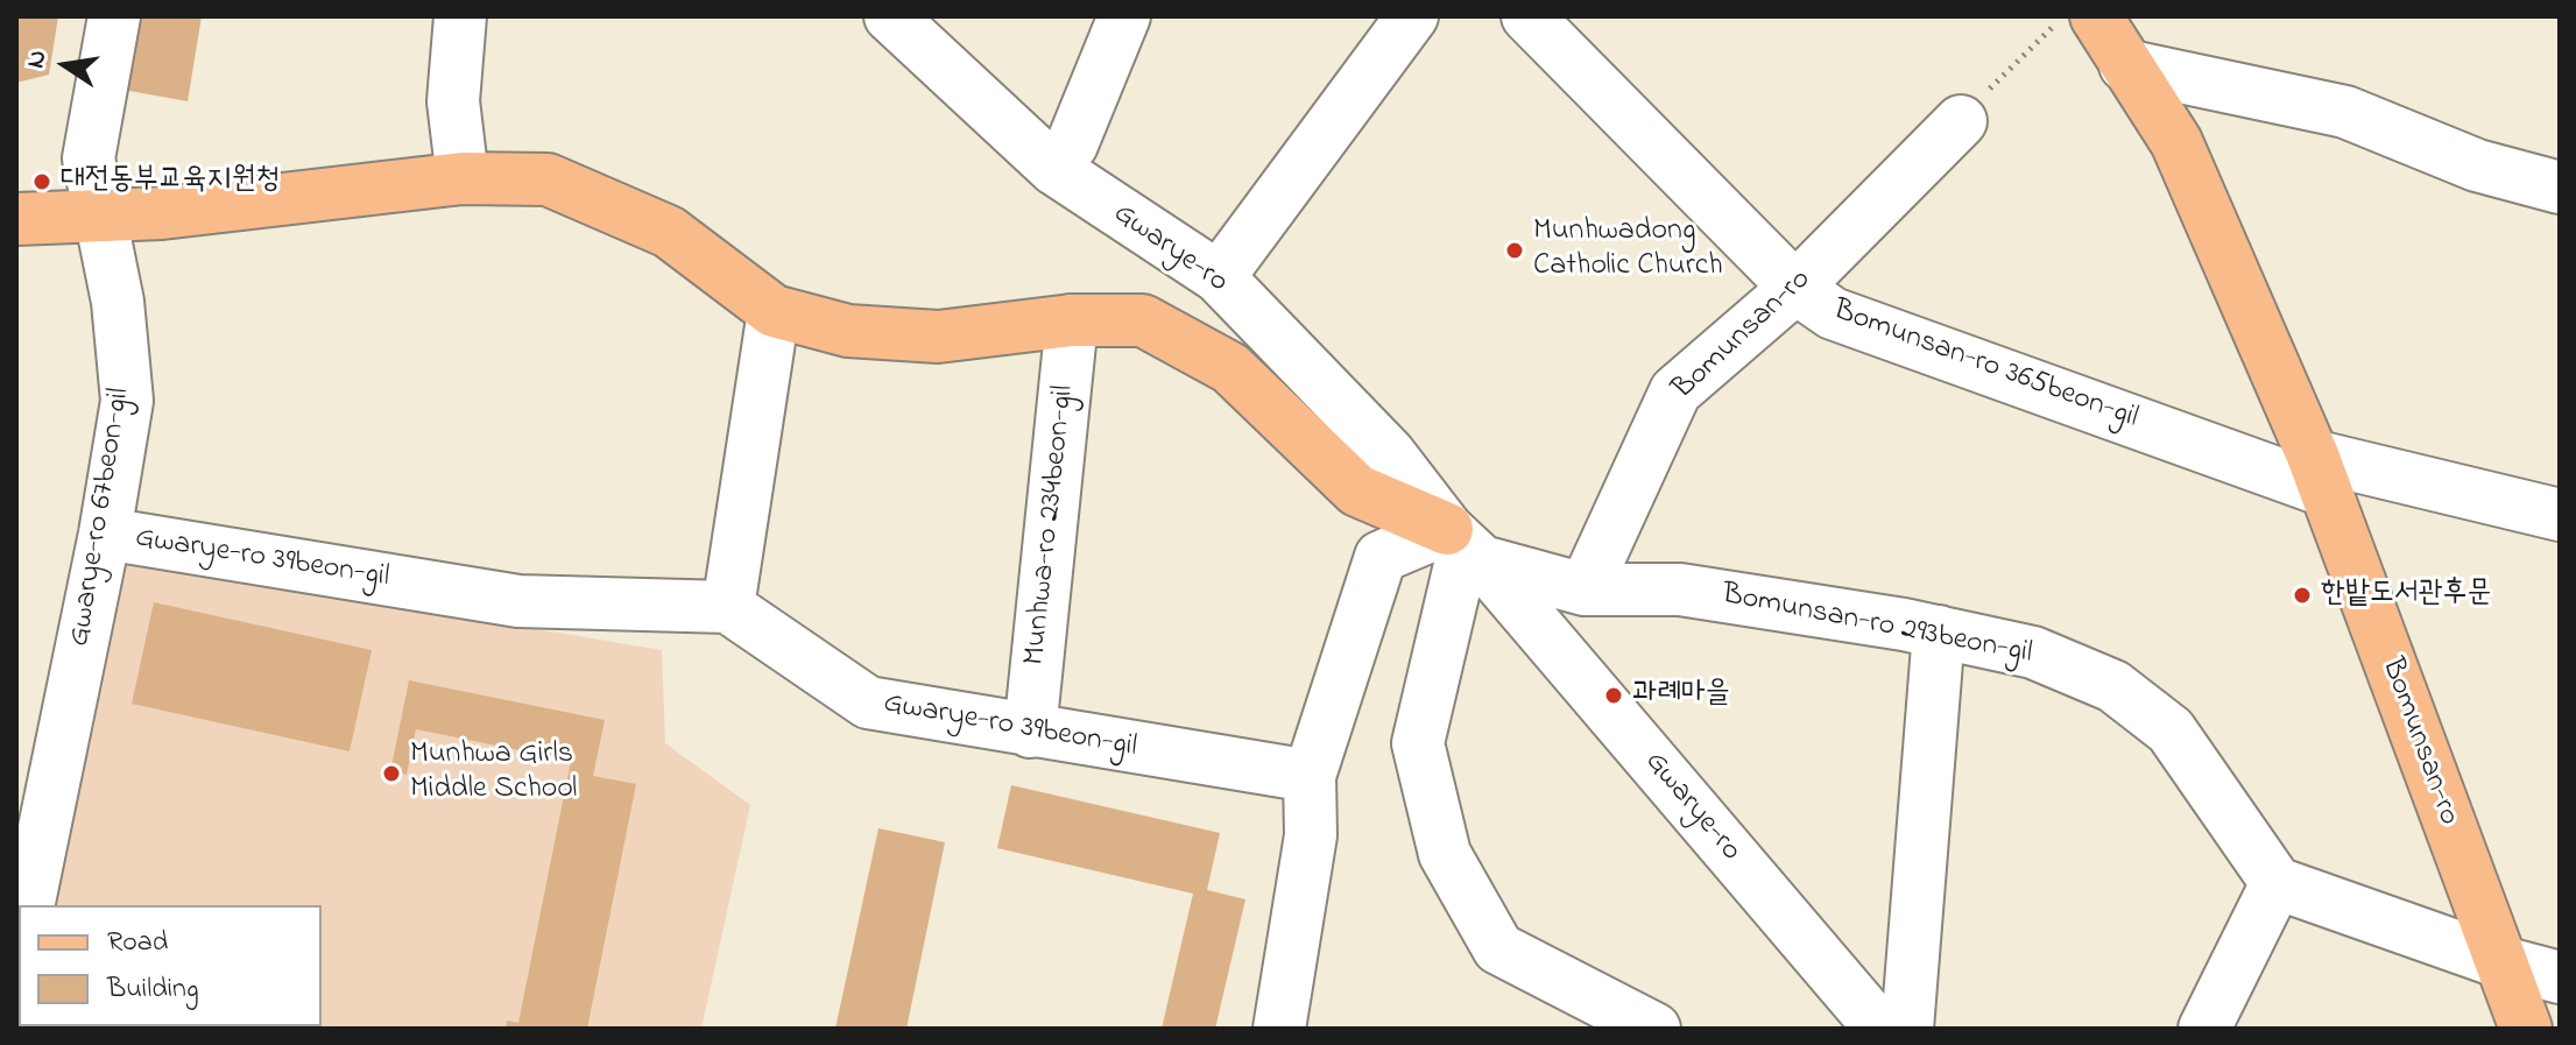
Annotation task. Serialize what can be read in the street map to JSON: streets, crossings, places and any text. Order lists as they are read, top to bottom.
{
  "streets": {
    "main road": ["Bomunsan-ro"],
    "street": [
      "Gwarye-ro",
      "Bomunsan-ro 365beon-gil",
      "Gwarye-ro 67beon-gil",
      "Munhwa-ro 234beon-gil",
      "Gwarye-ro 39beon-gil",
      "Bomunsan-ro 293beon-gil"
    ]
  },
  "crossings": [
    ["Gwarye-ro", "Bomunsan-ro 293beon-gil"],
    ["Bomunsan-ro", "Bomunsan-ro 365beon-gil"],
    ["Bomunsan-ro", "Bomunsan-ro 293beon-gil"],
    ["Gwarye-ro 67beon-gil", "Gwarye-ro 39beon-gil"],
    ["Munhwa-ro 234beon-gil", "Gwarye-ro 39beon-gil"]
  ],
  "places": [
    "대전동부교육지원청",
    "Munhwadong Catholic Church",
    "한밭도서관후문",
    "과례마을",
    "Munhwa Girls Middle School"
  ],
  "legend": ["Road", "Building"],
  "north": "left"
}
